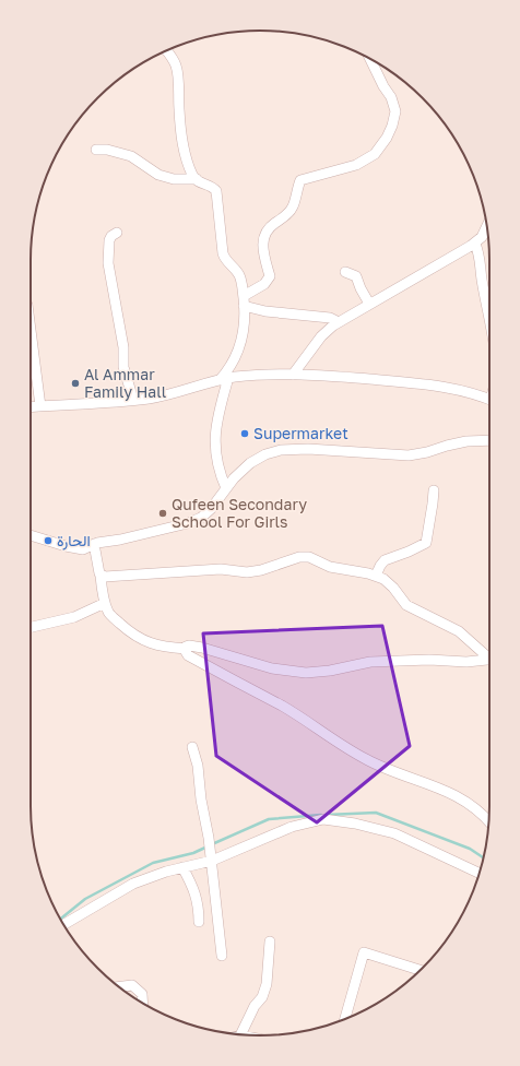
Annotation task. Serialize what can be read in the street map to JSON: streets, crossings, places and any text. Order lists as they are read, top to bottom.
{
  "places": [
    "Al Ammar Family Hall",
    "Supermarket",
    "Qufeen Secondary School For Girls",
    "الحارة"
  ]
}
